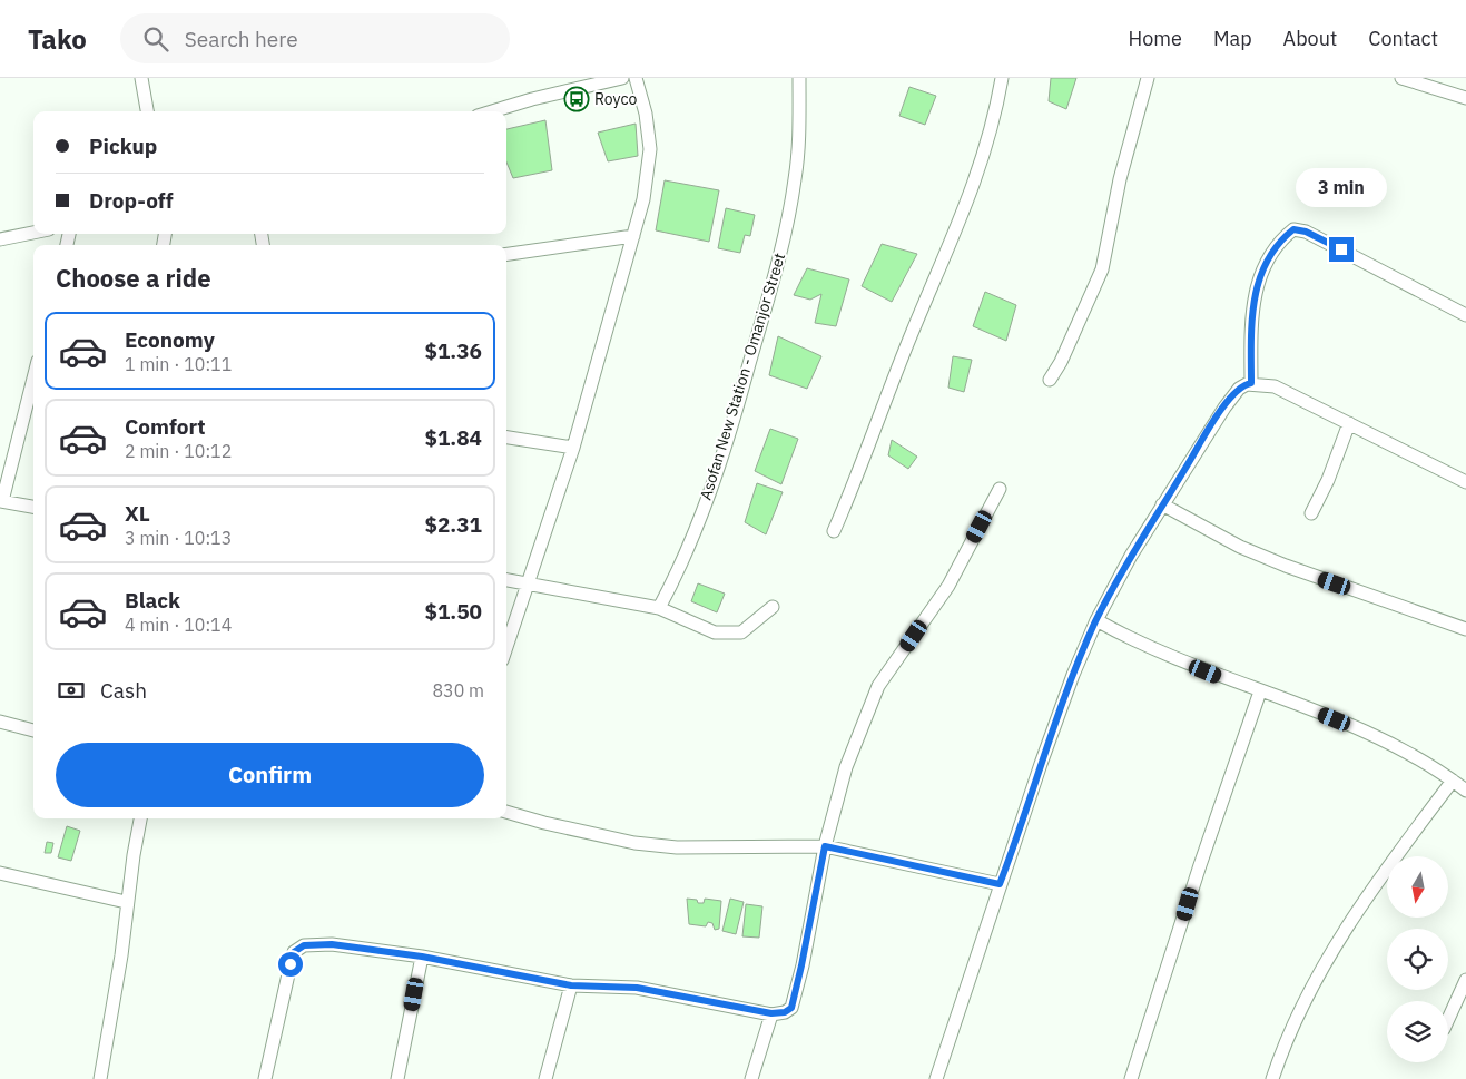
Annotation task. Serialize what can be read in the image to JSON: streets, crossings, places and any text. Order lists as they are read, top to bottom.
{
  "streets": {
    "street": ["Asofan New Station - Omanjor Street"]
  },
  "places": {
    "bus stop": ["Royco"]
  },
  "north": "bottom",
  "page": {
    "header": "Tako",
    "search": "Search here",
    "nav": [
      "Home",
      "Map",
      "About",
      "Contact"
    ],
    "banner": ["Pickup", "Drop-off"],
    "bubble": "3 min",
    "heading": "Choose a ride",
    "list": [
      {
        "name": "Economy",
        "note": "1 min · 10:11",
        "value": "$1.36"
      },
      {
        "name": "Comfort",
        "note": "2 min · 10:12",
        "value": "$1.84"
      },
      {
        "name": "XL",
        "note": "3 min · 10:13",
        "value": "$2.31"
      },
      {
        "name": "Black",
        "note": "4 min · 10:14",
        "value": "$1.50"
      }
    ],
    "pay": ["Cash", "830 m"],
    "buttons": "Confirm"
  }
}
